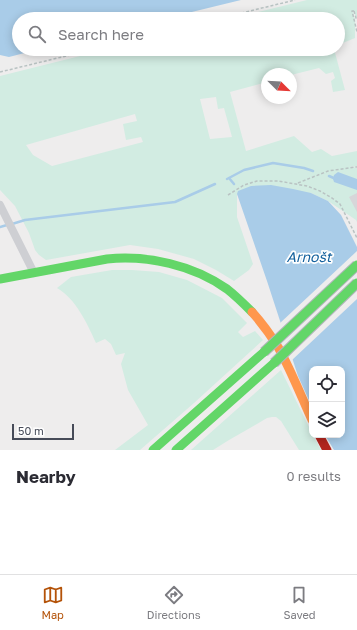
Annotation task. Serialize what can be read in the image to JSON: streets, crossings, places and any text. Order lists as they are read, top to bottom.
{
  "water": ["Arnošt"],
  "scale_bar": "50 m",
  "north": "bottom right",
  "page": {
    "search": "Search here",
    "scale": "50 m",
    "heading": ["Nearby", "0 results"],
    "nav": ["Map", "Directions", "Saved"]
  }
}
